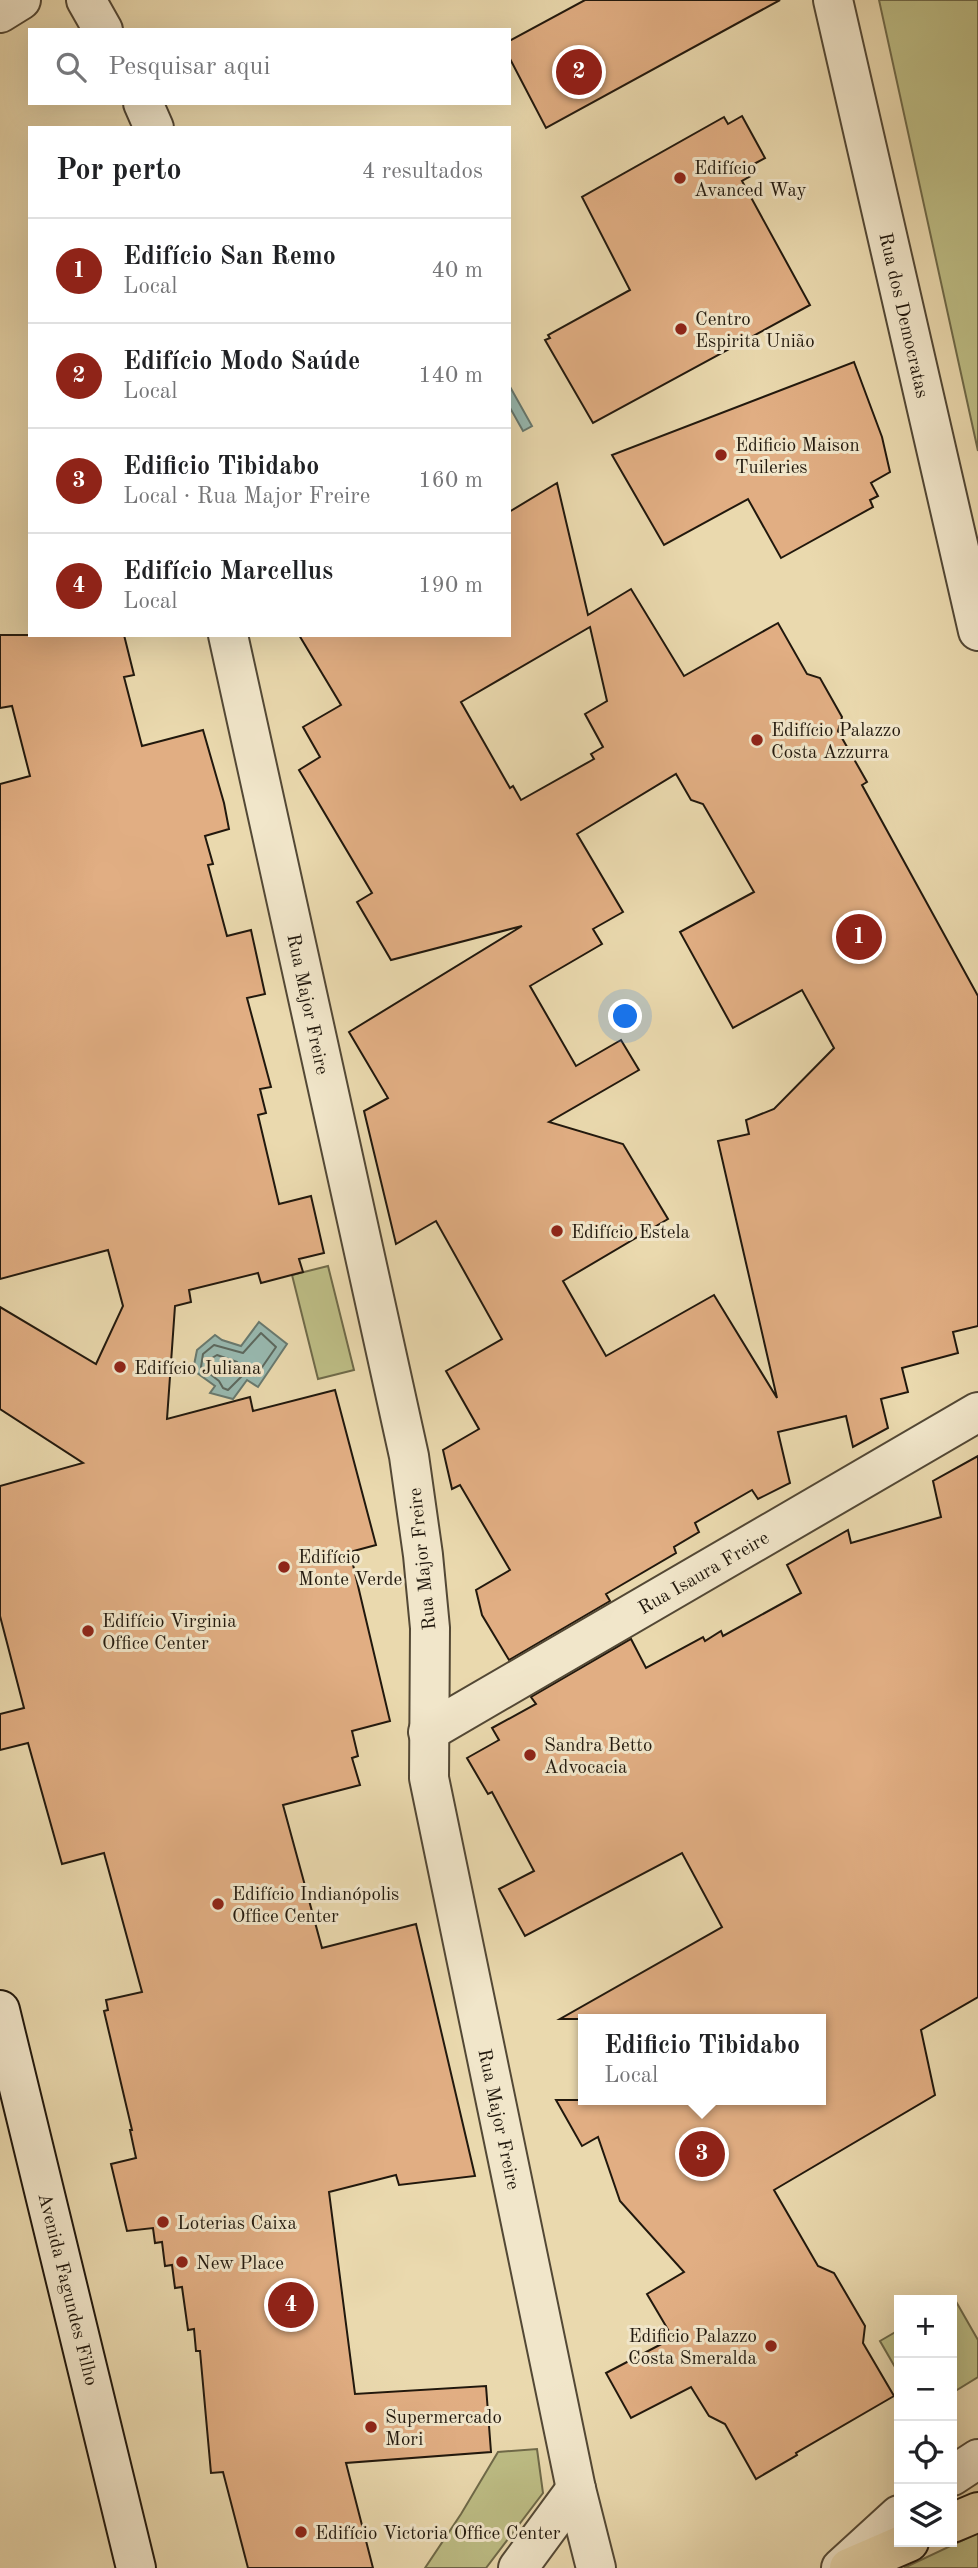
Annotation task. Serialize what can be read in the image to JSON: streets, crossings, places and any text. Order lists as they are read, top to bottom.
{
  "streets": {
    "street": [
      "Rua dos Democratas",
      "Rua Major Freire",
      "Rua Isaura Freire",
      "Avenida Fagundes Filho"
    ]
  },
  "crossings": [
    ["Rua Major Freire", "Rua Isaura Freire"]
  ],
  "places": [
    "Edifício Avanced Way",
    "Centro Espirita União",
    "Edificio Maison Tuileries",
    "Edifício Palazzo Costa Azzurra",
    "Edifício Estela",
    "Edifício Juliana",
    "Edifício Monte Verde",
    "Edifício Virginia Office Center",
    "Sandra Betto Advocacia",
    "Edifício Indianópolis Office Center",
    "Loterias Caixa",
    "New Place",
    "Edificio Palazzo Costa Smeralda",
    "Supermercado Mori",
    "Edifício Victoria Office Center"
  ],
  "page": {
    "search": "Pesquisar aqui",
    "pins": [
      "2",
      "1",
      "3",
      "4"
    ],
    "heading": ["Por perto", "4 resultados"],
    "list": [
      {
        "mark": "1",
        "name": "Edifício San Remo",
        "note": "Local",
        "value": "40 m"
      },
      {
        "mark": "2",
        "name": "Edifício Modo Saúde",
        "note": "Local",
        "value": "140 m"
      },
      {
        "mark": "3",
        "name": "Edificio Tibidabo",
        "note": "Local · Rua Major Freire",
        "value": "160 m"
      },
      {
        "mark": "4",
        "name": "Edifício Marcellus",
        "note": "Local",
        "value": "190 m"
      }
    ],
    "popup": ["Edificio Tibidabo", "Local"],
    "map_buttons": ["+", "−"]
  }
}
